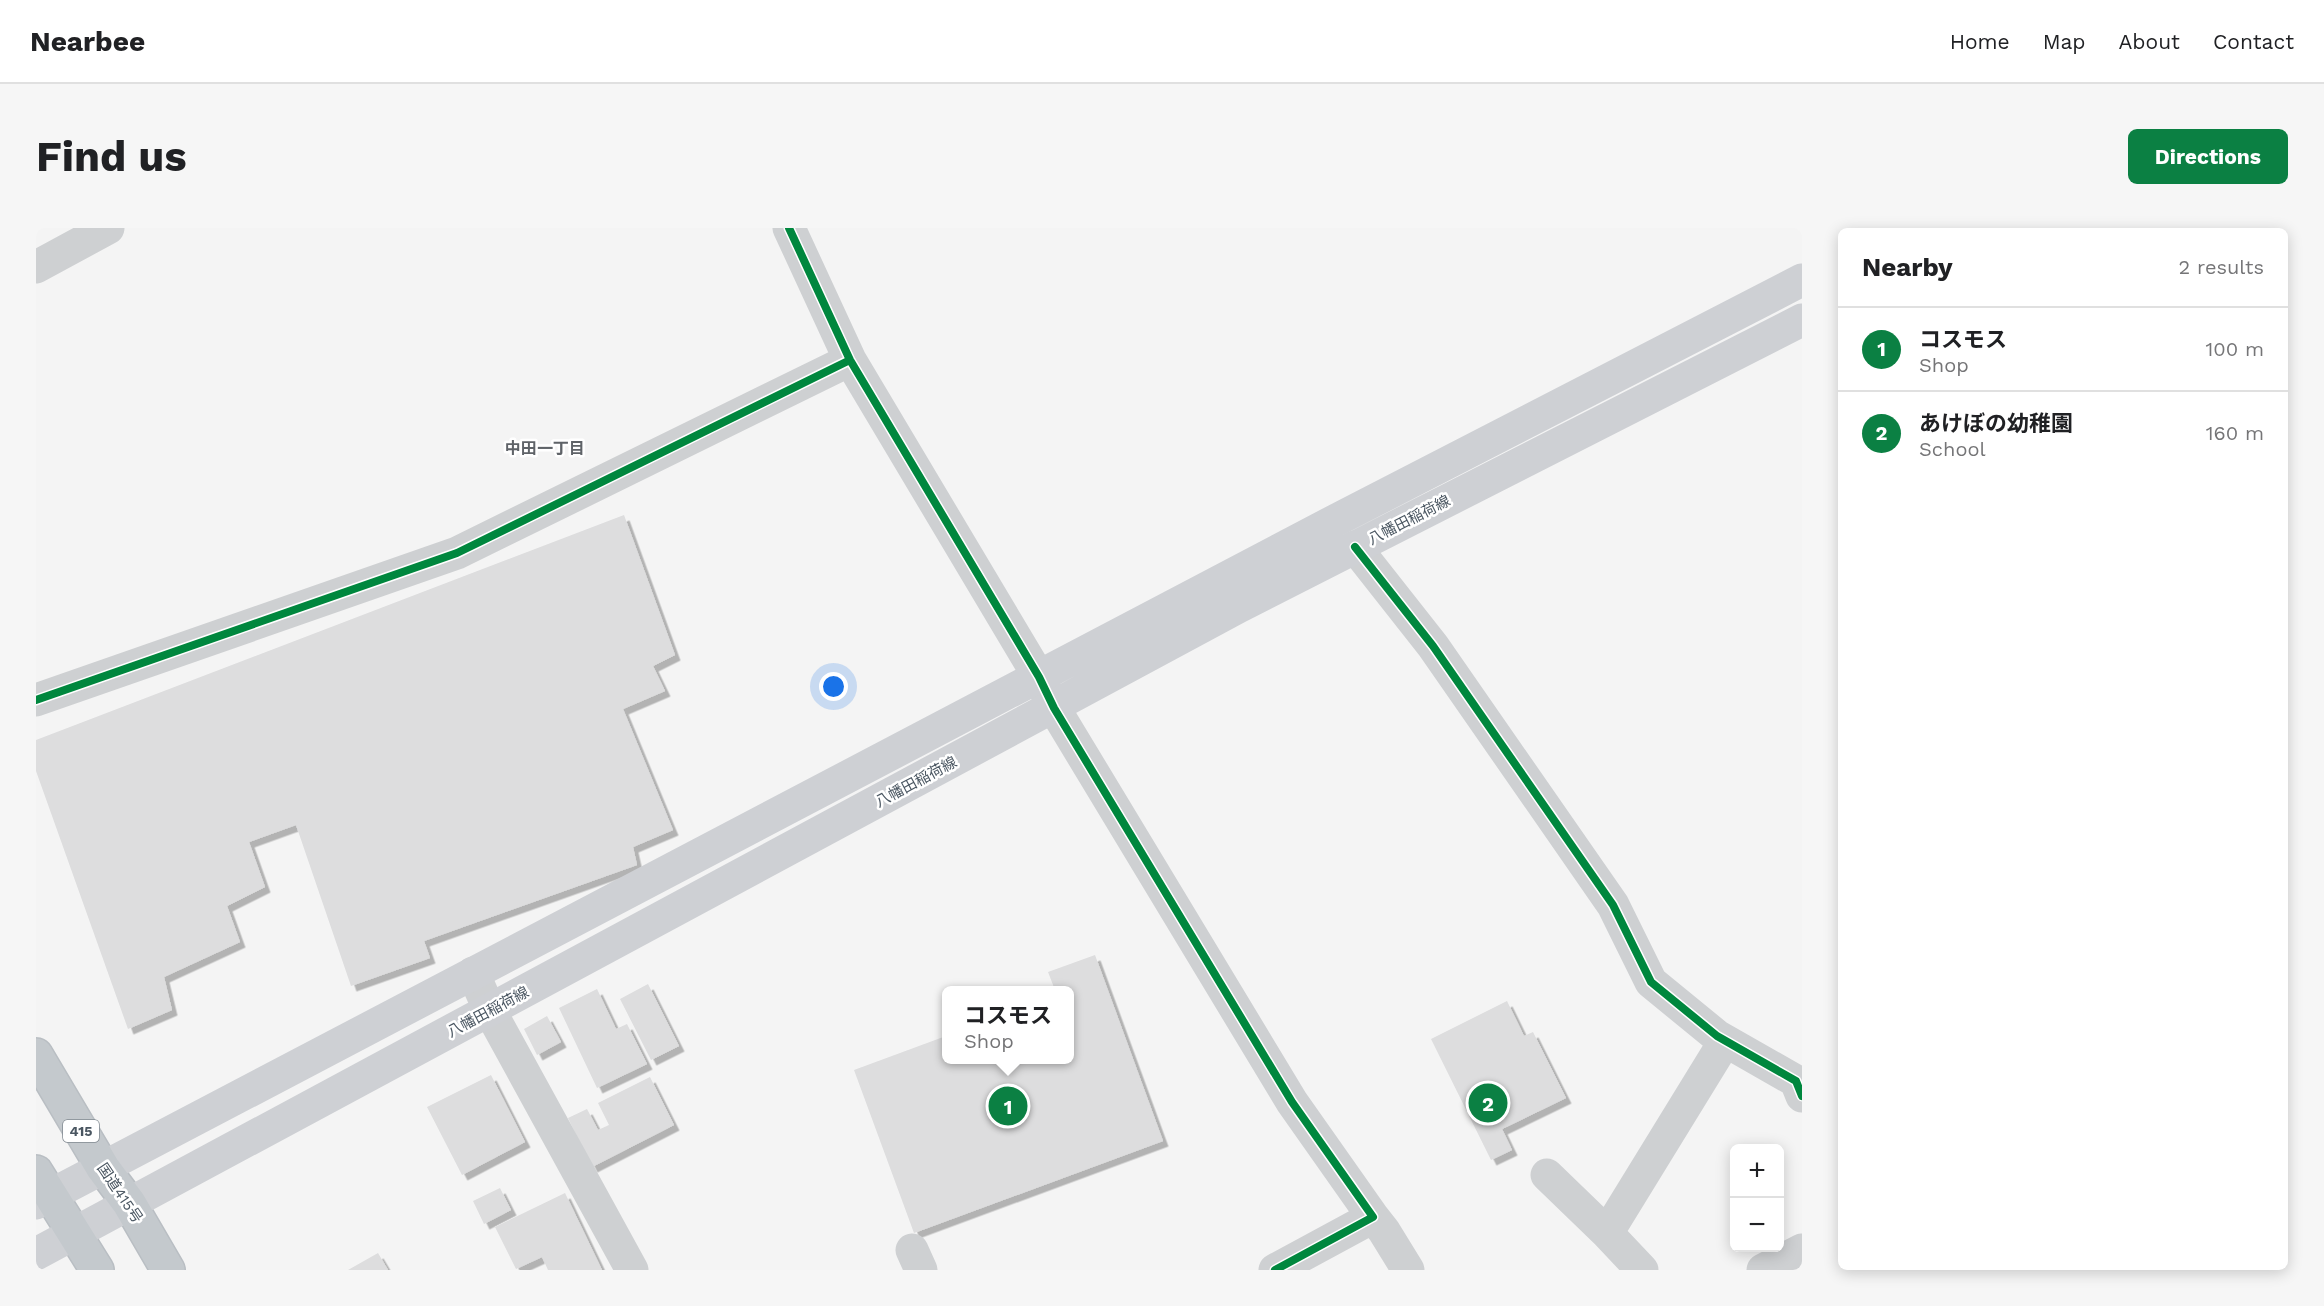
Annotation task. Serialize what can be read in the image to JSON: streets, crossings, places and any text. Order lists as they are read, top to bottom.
{
  "streets": {
    "highway": ["415", "国道415号"],
    "main road": ["八幡田稲荷線"]
  },
  "crossings": [
    ["八幡田稲荷線", "国道415号"]
  ],
  "districts": ["中田一丁目"],
  "page": {
    "header": "Nearbee",
    "nav": [
      "Home",
      "Map",
      "About",
      "Contact"
    ],
    "buttons": "Directions",
    "title": "Find us",
    "heading": ["Nearby", "2 results"],
    "list": [
      {
        "mark": "1",
        "name": "コスモス",
        "note": "Shop",
        "value": "100 m"
      },
      {
        "mark": "2",
        "name": "あけぼの幼稚園",
        "note": "School",
        "value": "160 m"
      }
    ],
    "popup": ["コスモス", "Shop"],
    "pins": ["2", "1"],
    "map_buttons": ["+", "−"]
  }
}
